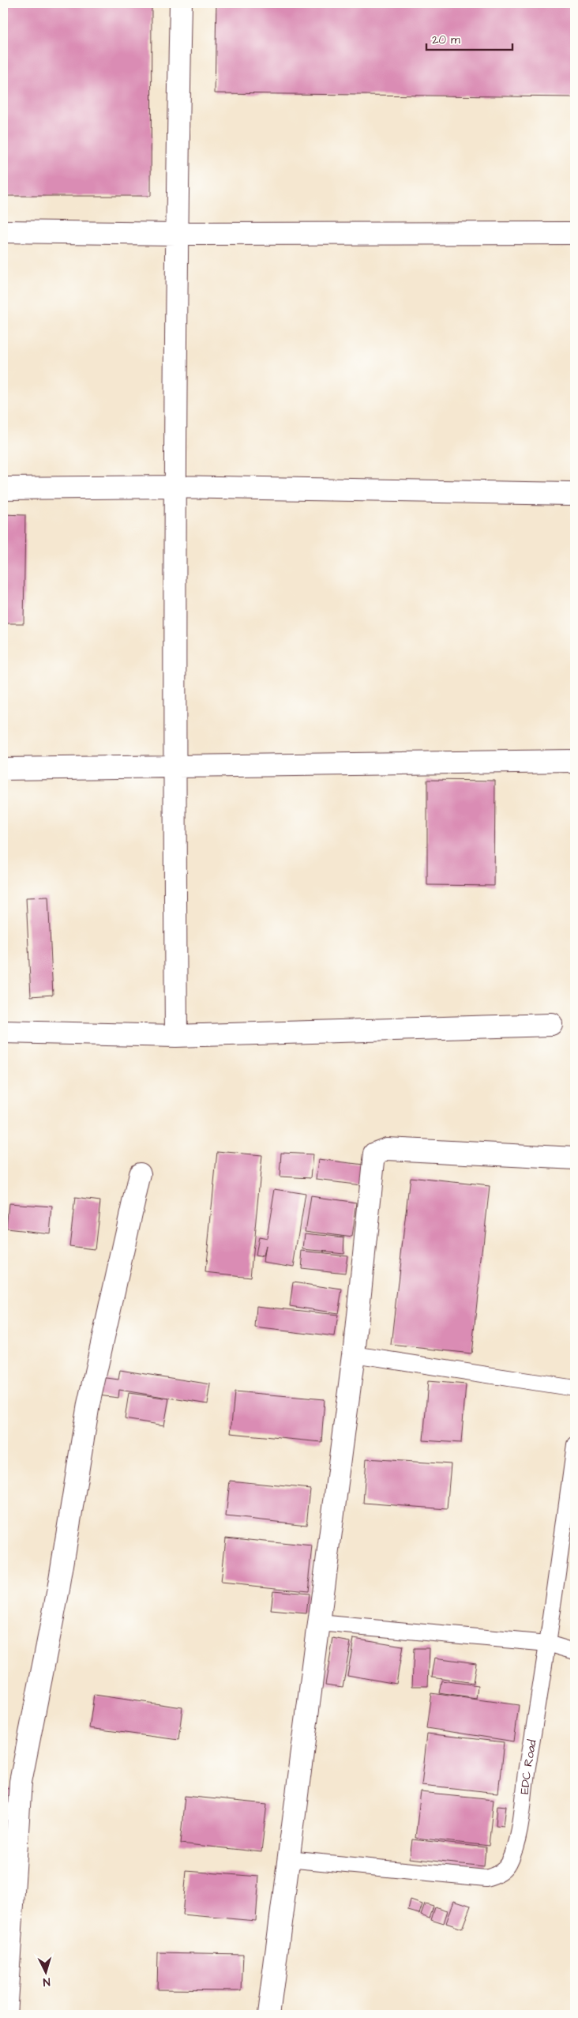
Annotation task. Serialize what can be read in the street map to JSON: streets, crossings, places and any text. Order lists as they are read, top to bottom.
{
  "streets": {
    "lane": ["EDC Road"]
  },
  "scale_bar": "20 m",
  "north": "bottom"
}
